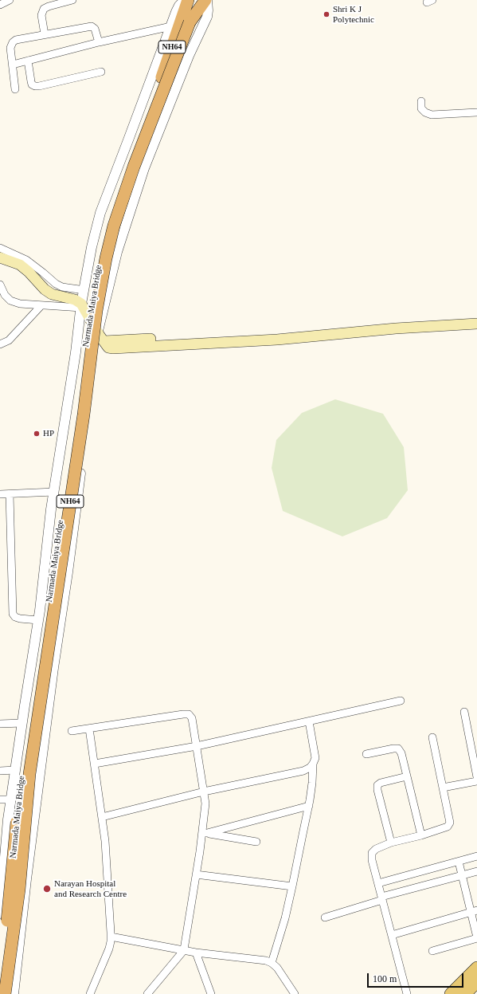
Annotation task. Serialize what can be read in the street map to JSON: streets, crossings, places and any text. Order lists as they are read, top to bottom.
{
  "streets": {
    "highway": ["NH64", "Narmada Maiya Bridge"]
  },
  "crossings": [
    ["NH64", "Narmada Maiya Bridge"]
  ],
  "places": ["Shri K J Polytechnic", "HP", "Narayan Hospital and Research Centre"],
  "scale_bar": "100 m"
}
